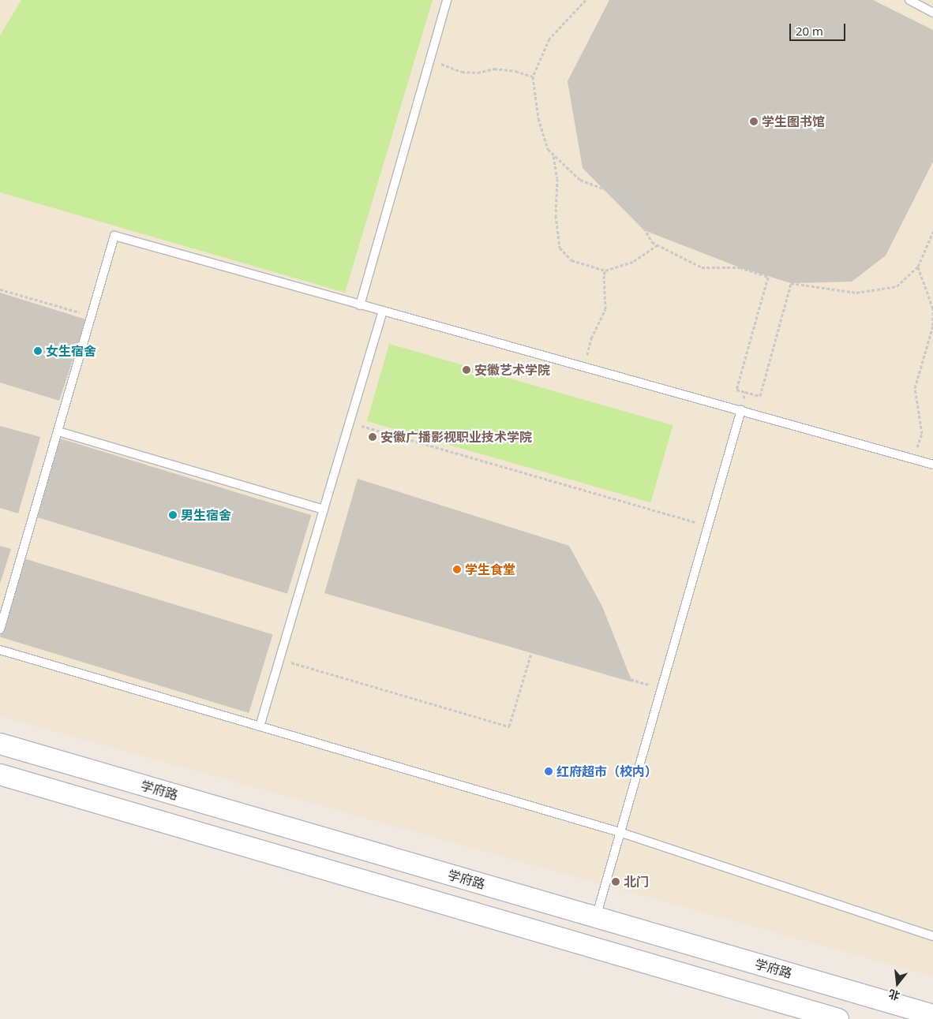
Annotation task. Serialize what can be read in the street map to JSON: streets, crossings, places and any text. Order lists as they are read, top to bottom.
{
  "streets": {
    "main road": ["学府路"]
  },
  "places": [
    "学生图书馆",
    "女生宿舍",
    "安徽艺术学院",
    "安徽广播影视职业技术学院",
    "男生宿舍",
    "学生食堂",
    "红府超市（校内）",
    "北门"
  ],
  "scale_bar": "20 m",
  "north": "bottom"
}
